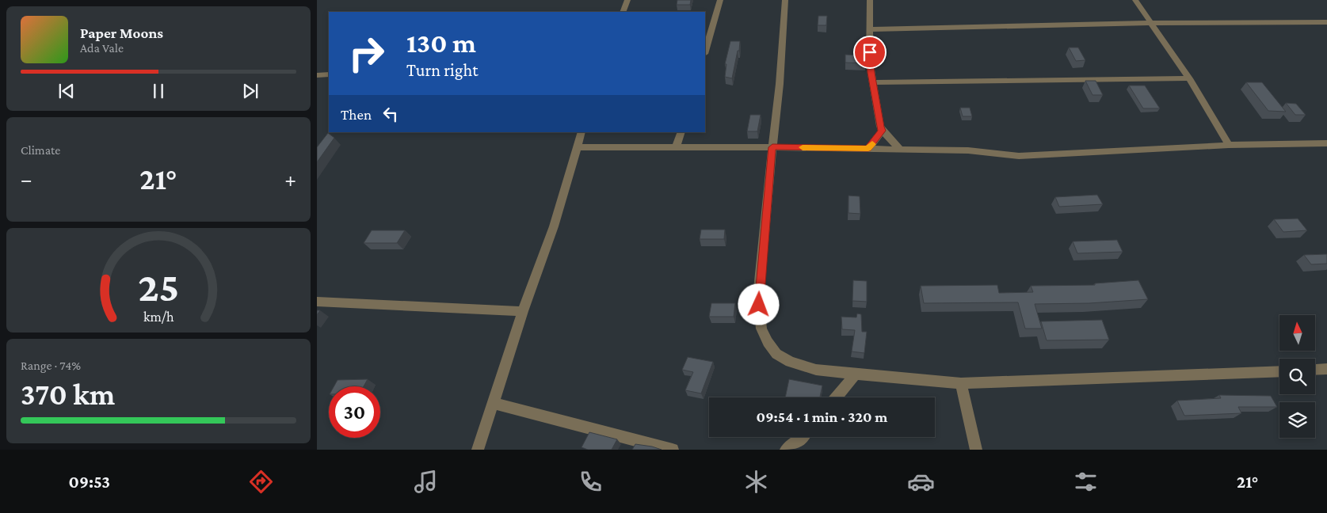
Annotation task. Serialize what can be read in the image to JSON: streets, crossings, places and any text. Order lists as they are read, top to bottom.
{
  "north": "top",
  "page": {
    "turn": ["130 m", "Turn right"],
    "song": ["Paper Moons", "Ada Vale"],
    "then": "Then",
    "tile": [
      "Climate",
      ["Range · 74%", "370 km"]
    ],
    "heat": ["−", "21°", "+"],
    "limit": "30",
    "trip": "09:54 · 1 min · 320 m",
    "tabs": ["09:53", "21°"],
    "gauge": ["25", "km/h"]
  }
}
